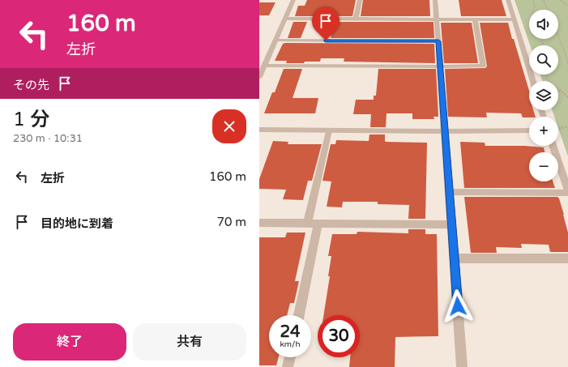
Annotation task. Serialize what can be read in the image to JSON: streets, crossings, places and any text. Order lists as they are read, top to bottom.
{
  "page": {
    "turn": ["160 m", "左折"],
    "map_buttons": ["+", "−"],
    "then": "その先",
    "heading": ["1 分", "230 m · 10:31"],
    "list": [
      {
        "name": "左折",
        "value": "160 m"
      },
      {
        "name": "目的地に到着",
        "value": "70 m"
      }
    ],
    "speed": "24 km/h",
    "limit": "30",
    "buttons": ["終了", "共有"]
  }
}
